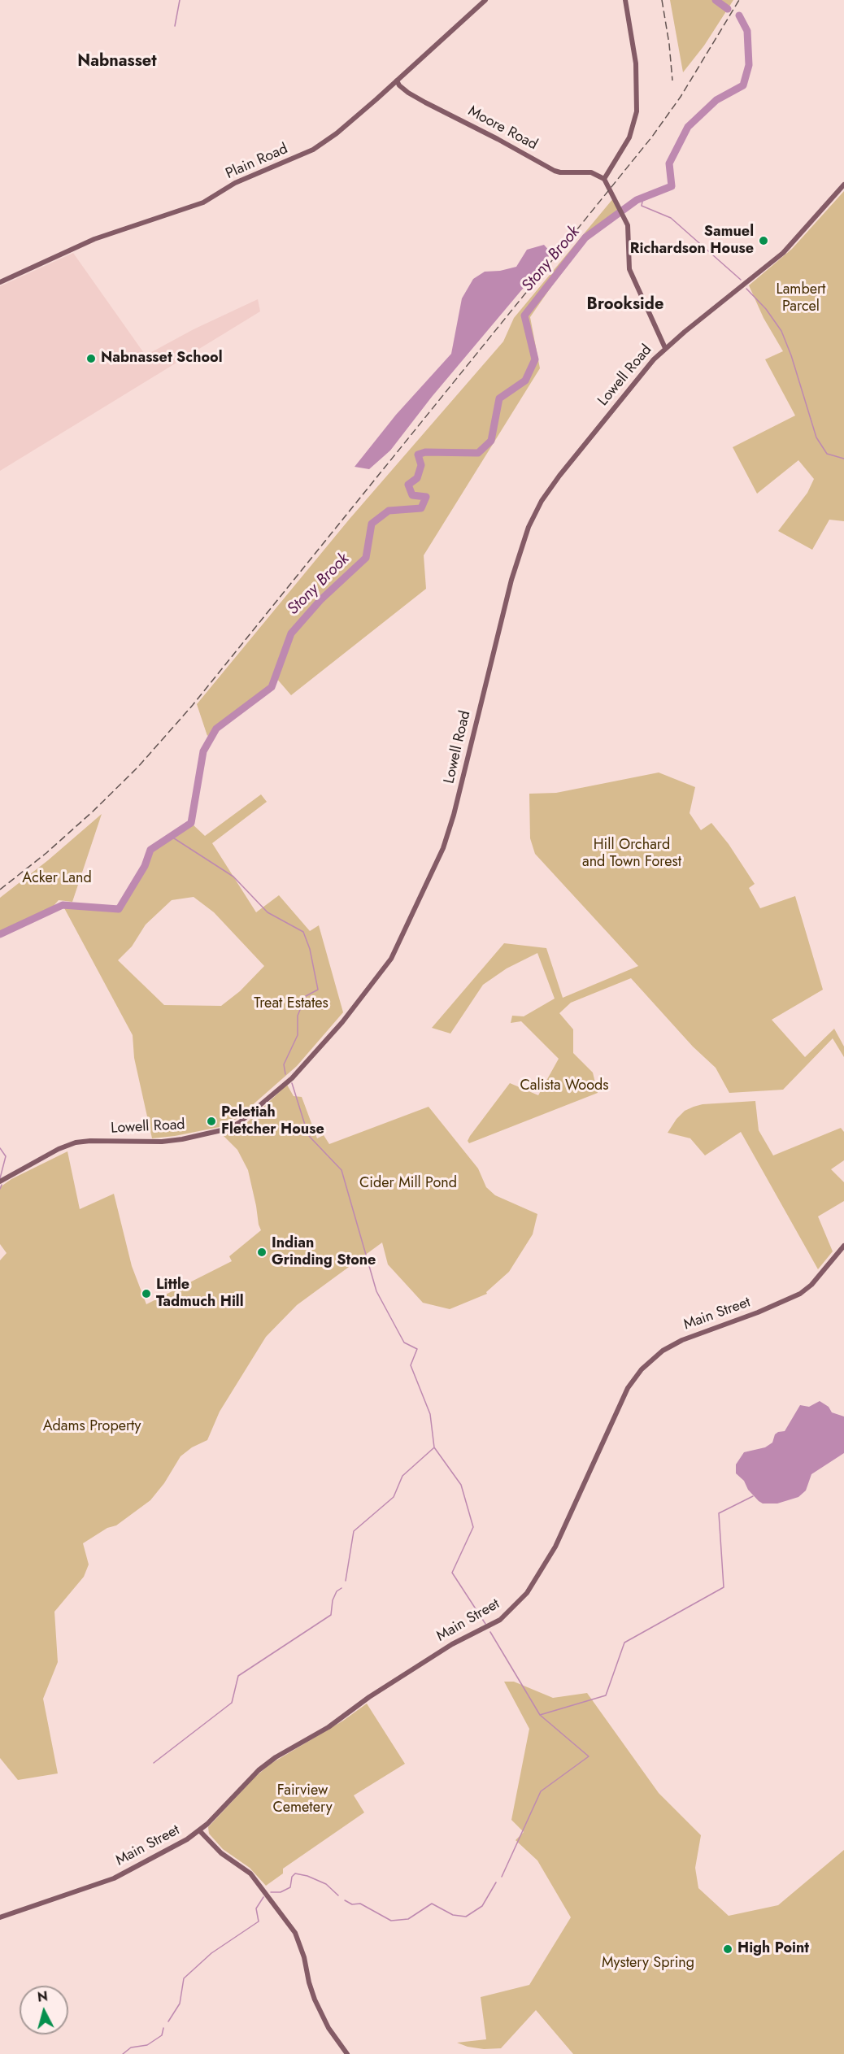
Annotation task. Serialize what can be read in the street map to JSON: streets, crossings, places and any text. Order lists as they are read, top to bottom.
{
  "streets": {
    "street": [
      "Moore Road",
      "Plain Road",
      "Lowell Road",
      "Main Street"
    ]
  },
  "crossings": [
    ["Moore Road", "Plain Road"]
  ],
  "districts": ["Nabnasset", "Brookside"],
  "water": ["Stony Brook"],
  "parks": [
    "Lambert Parcel",
    "Hill Orchard and Town Forest",
    "Acker Land",
    "Treat Estates",
    "Calista Woods",
    "Cider Mill Pond",
    "Adams Property",
    "Fairview Cemetery",
    "Mystery Spring"
  ],
  "places": [
    "Samuel Richardson House",
    "Nabnasset School",
    "Peletiah Fletcher House",
    "Indian Grinding Stone",
    "Little Tadmuch Hill",
    "High Point"
  ],
  "north": "top"
}
